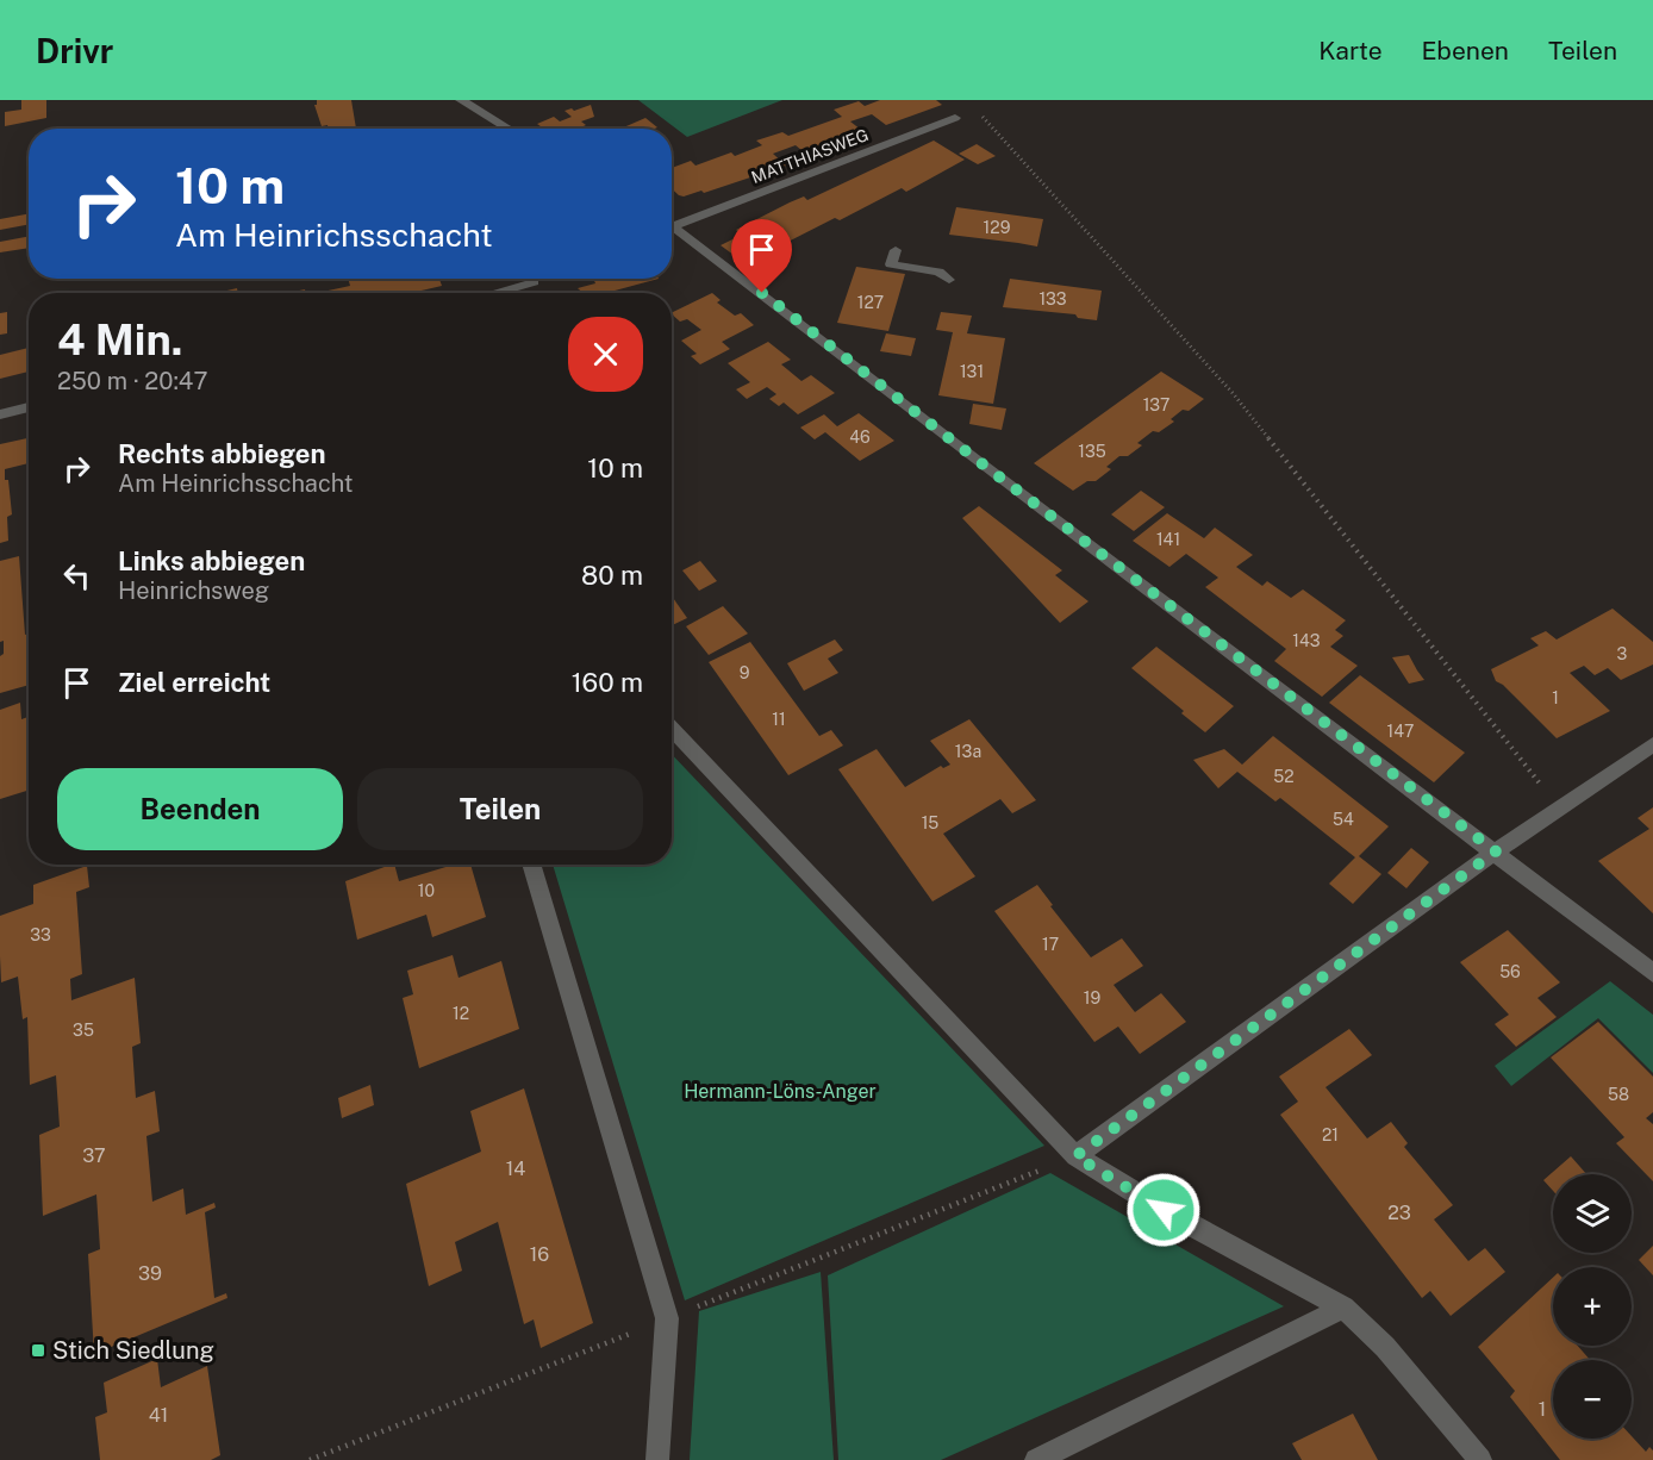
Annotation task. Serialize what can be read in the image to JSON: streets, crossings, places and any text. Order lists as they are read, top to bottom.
{
  "streets": {
    "street": ["MATTHIASWEG"]
  },
  "parks": ["Hermann-Löns-Anger"],
  "places": {
    "transit": ["Stich Siedlung"]
  },
  "house_numbers": [
    "129",
    "133",
    "127",
    "131",
    "137",
    "46",
    "135",
    "141",
    "143",
    "3",
    "9",
    "1",
    "11",
    "147",
    "13a",
    "52",
    "54",
    "15",
    "10",
    "33",
    "17",
    "56",
    "19",
    "12",
    "35",
    "58",
    "21",
    "37",
    "14",
    "23",
    "16",
    "39",
    "1",
    "41"
  ],
  "page": {
    "header": "Drivr",
    "nav": ["Karte", "Ebenen", "Teilen"],
    "turn": ["10 m", "Am Heinrichsschacht"],
    "heading": ["4 Min.", "250 m · 20:47"],
    "list": [
      {
        "name": "Rechts abbiegen",
        "note": "Am Heinrichsschacht",
        "value": "10 m"
      },
      {
        "name": "Links abbiegen",
        "note": "Heinrichsweg",
        "value": "80 m"
      },
      {
        "name": "Ziel erreicht",
        "value": "160 m"
      }
    ],
    "buttons": ["Beenden", "Teilen"],
    "map_buttons": ["+", "−"]
  }
}
